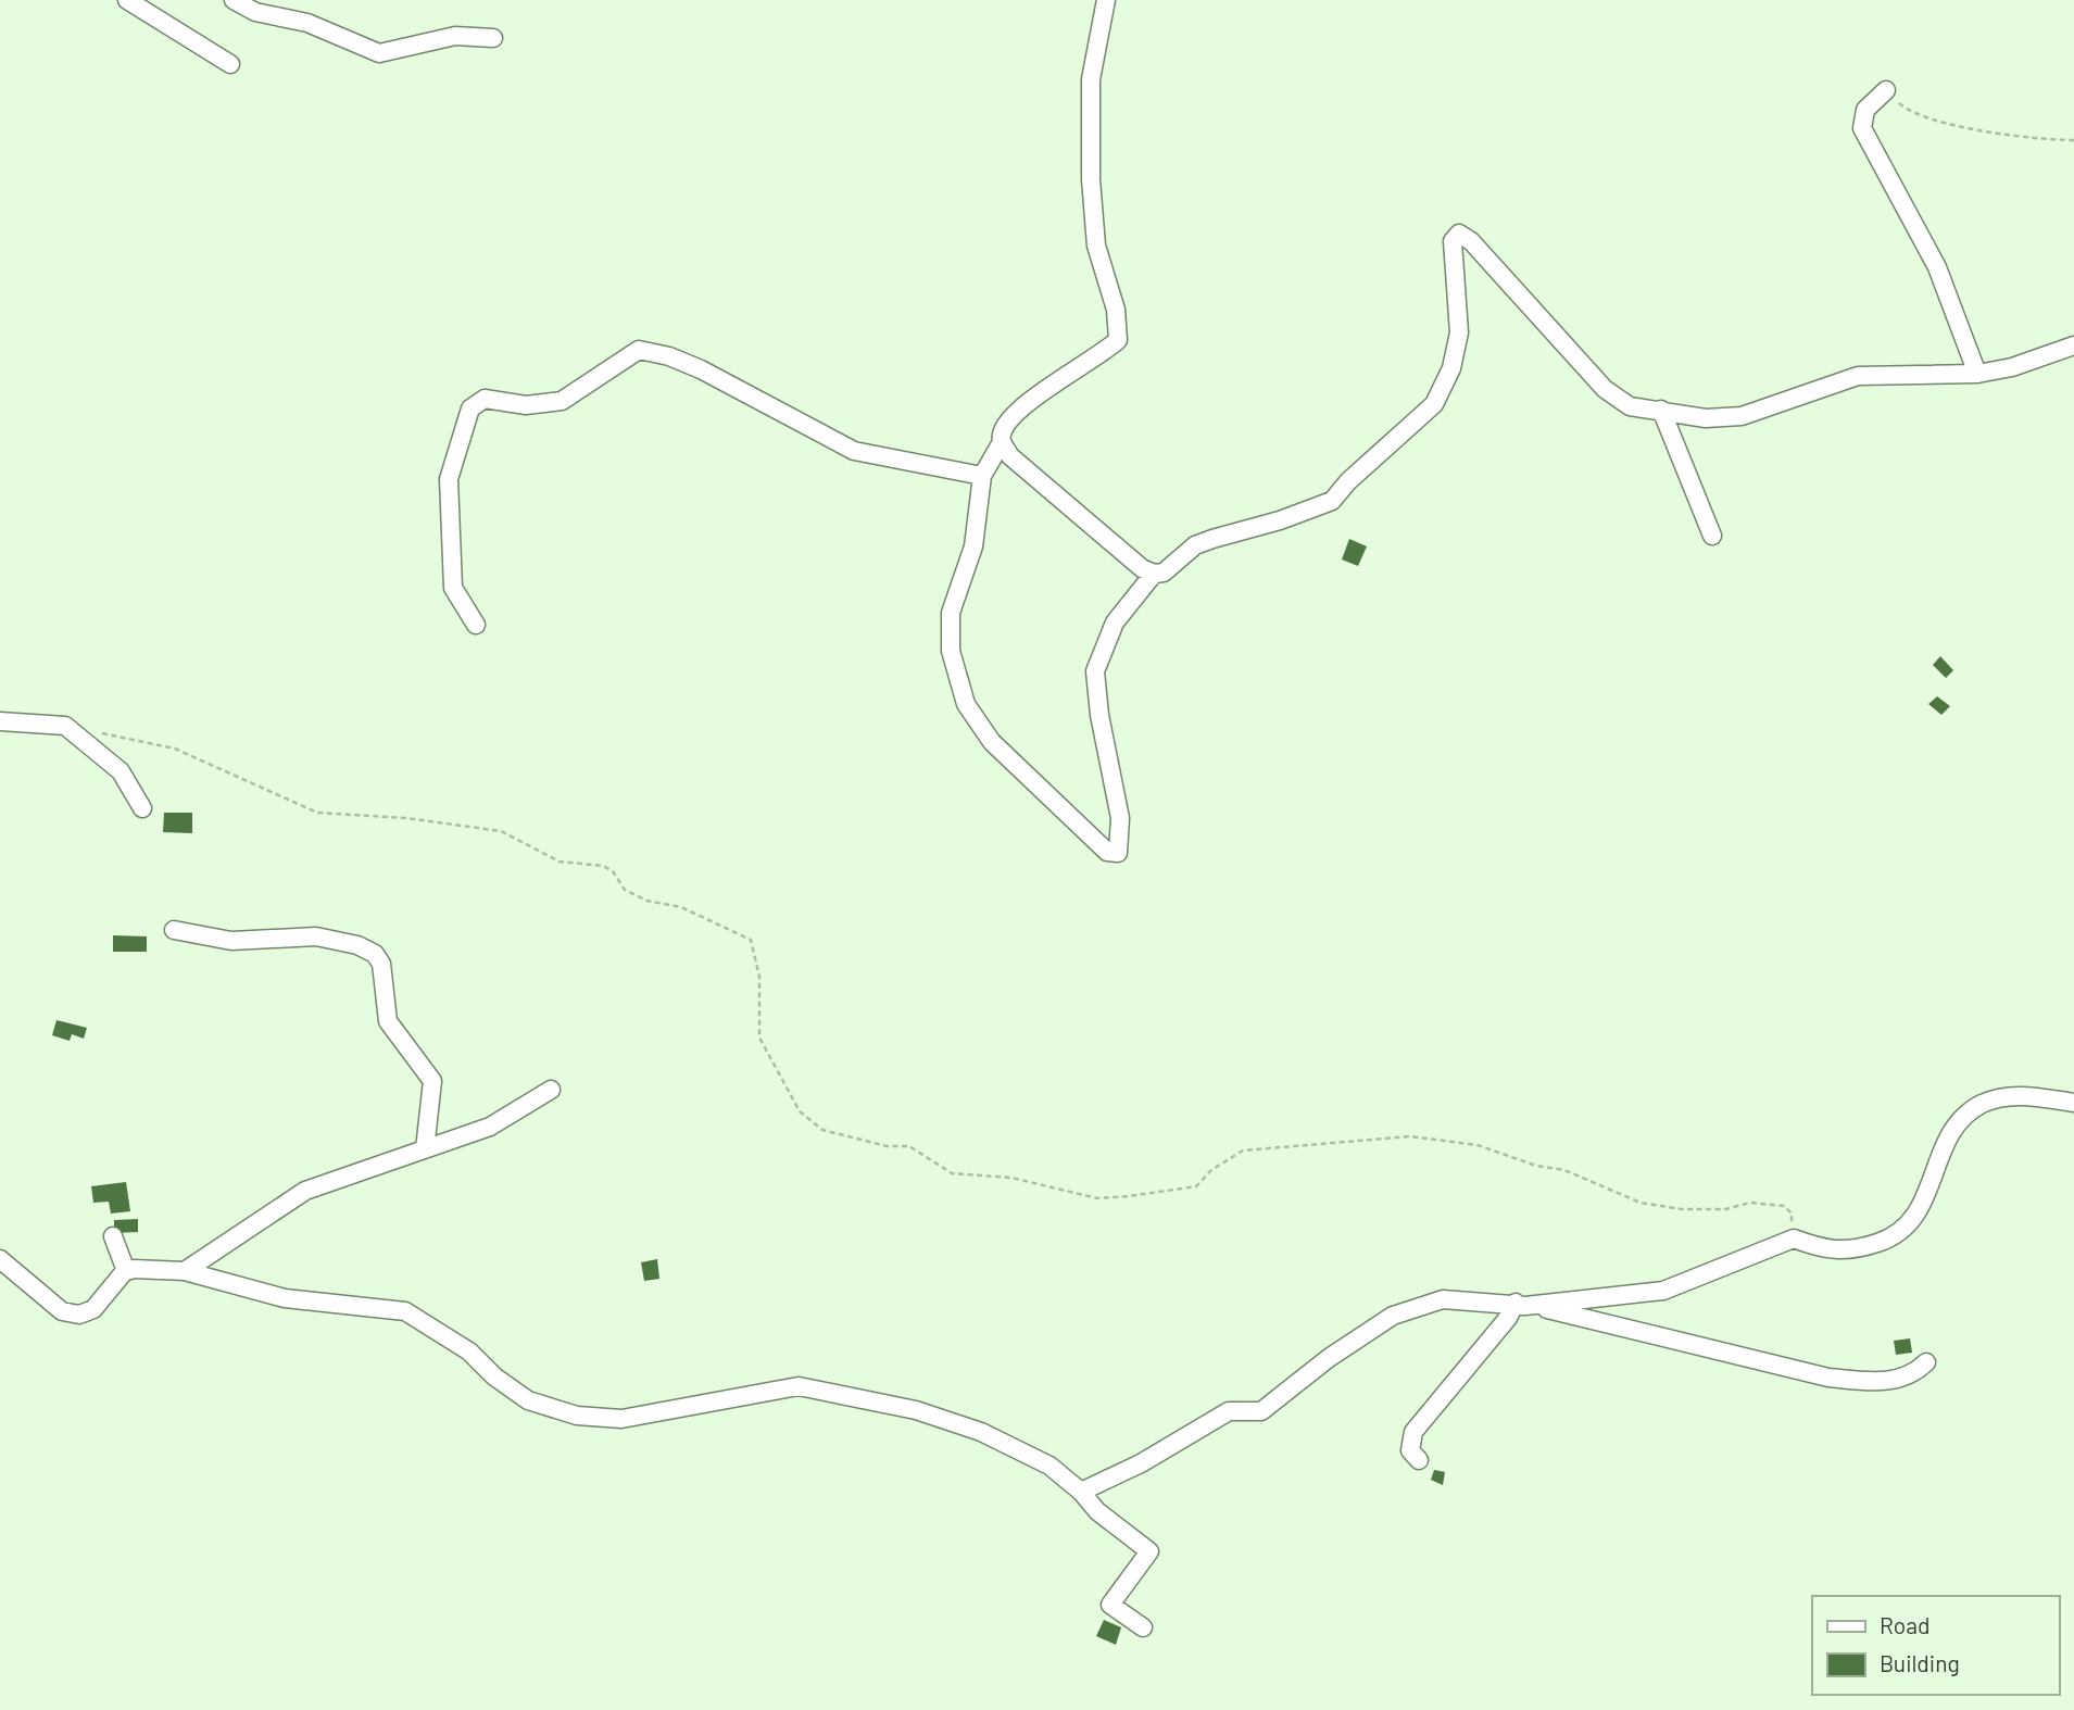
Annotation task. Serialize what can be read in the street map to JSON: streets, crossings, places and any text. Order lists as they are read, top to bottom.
{
  "legend": ["Road", "Building"]
}
